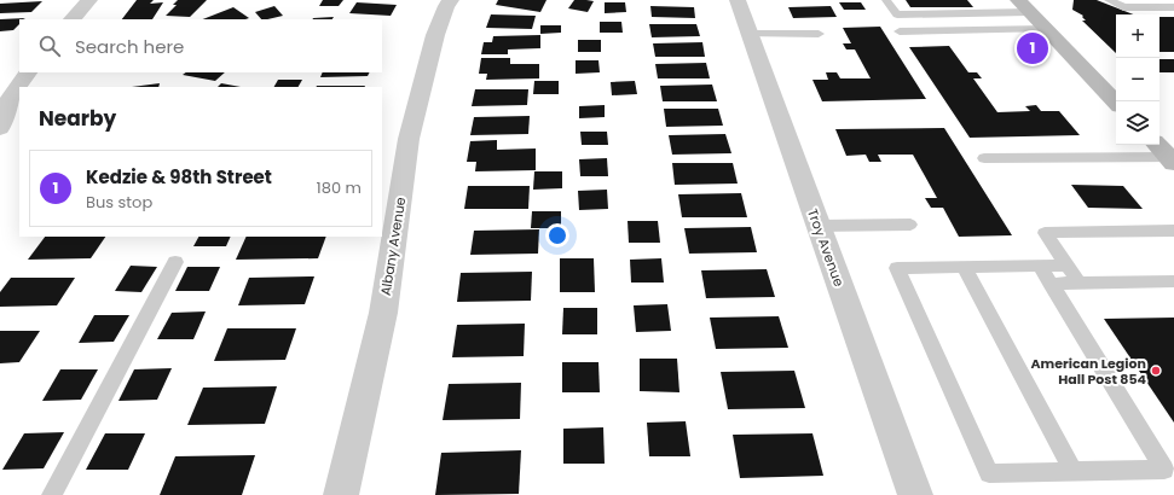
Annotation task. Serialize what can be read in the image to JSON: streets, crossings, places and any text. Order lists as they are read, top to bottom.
{
  "streets": {
    "street": ["Albany Avenue", "Troy Avenue"]
  },
  "places": ["American Legion Hall Post 854"],
  "page": {
    "map_buttons": ["+", "−"],
    "search": "Search here",
    "pins": "1",
    "heading": "Nearby",
    "list": [
      {
        "mark": "1",
        "name": "Kedzie & 98th Street",
        "note": "Bus stop",
        "value": "180 m"
      }
    ]
  }
}
